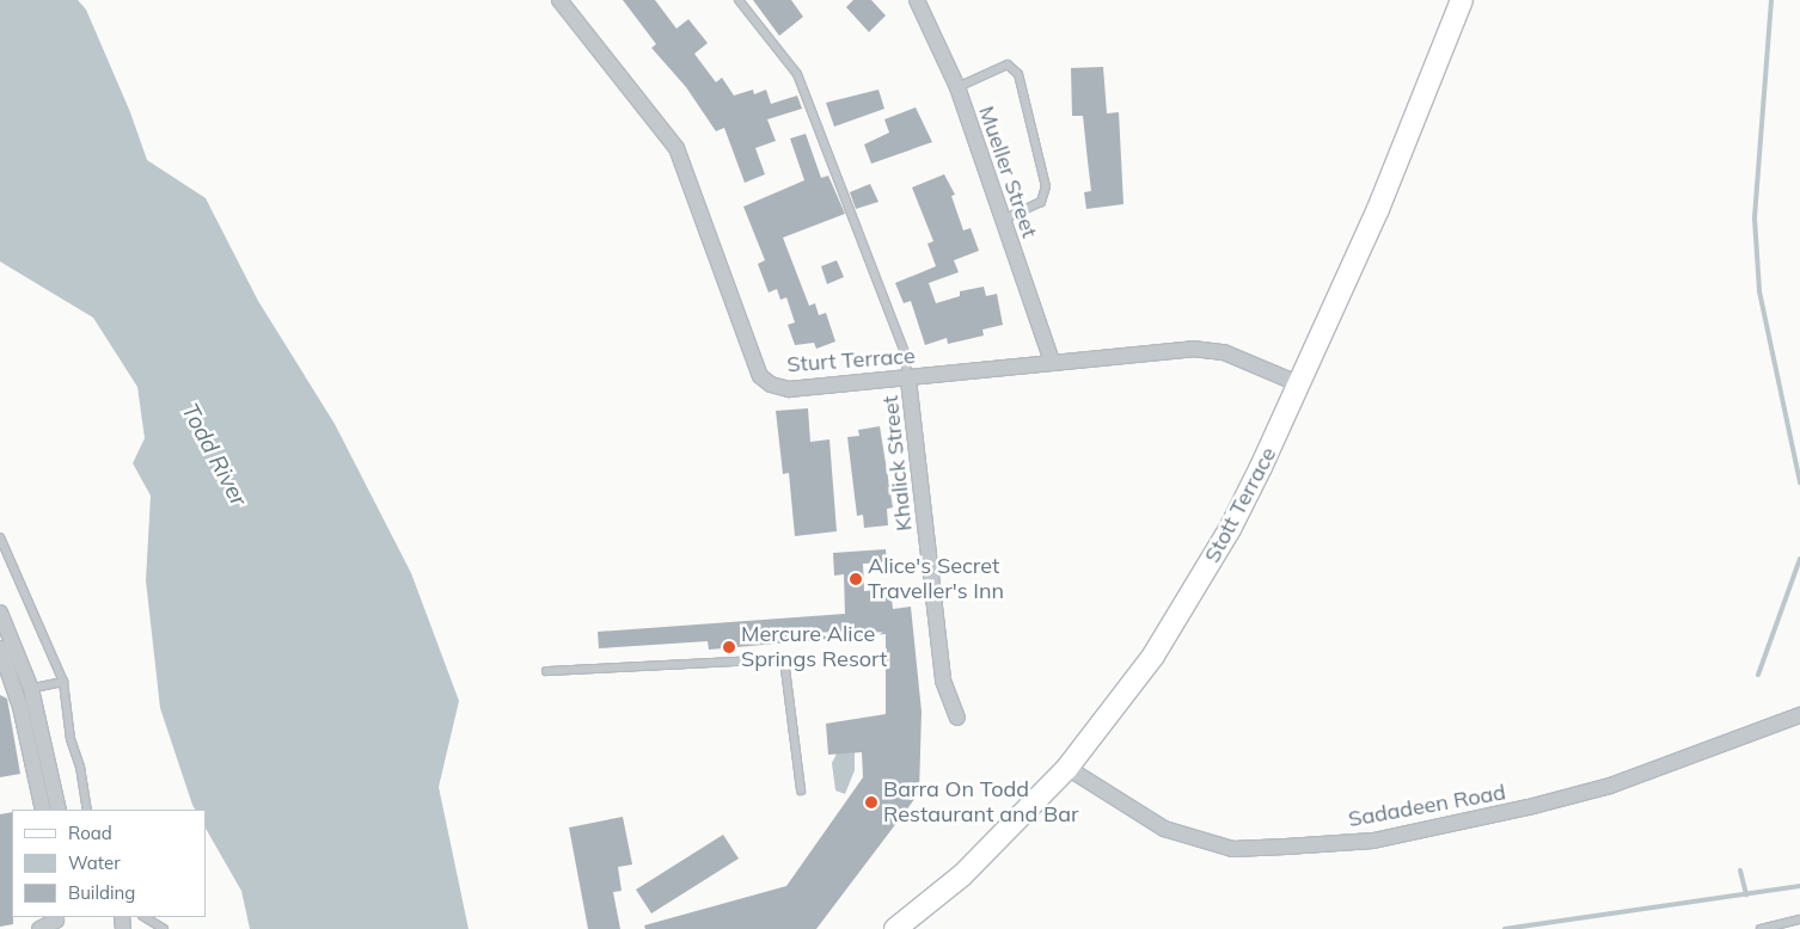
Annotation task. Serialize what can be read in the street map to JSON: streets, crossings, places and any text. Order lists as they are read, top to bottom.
{
  "streets": {
    "main road": ["Stott Terrace"],
    "street": [
      "Mueller Street",
      "Sturt Terrace",
      "Khalick Street",
      "Sadadeen Road"
    ]
  },
  "crossings": [
    ["Mueller Street", "Sturt Terrace"],
    ["Sturt Terrace", "Khalick Street"],
    ["Sturt Terrace", "Stott Terrace"],
    ["Stott Terrace", "Sadadeen Road"]
  ],
  "water": ["Todd River"],
  "places": ["Alice's Secret Traveller's Inn", "Mercure Alice Springs Resort", "Barra On Todd Restaurant and Bar"],
  "legend": ["Road", "Water", "Building"]
}
